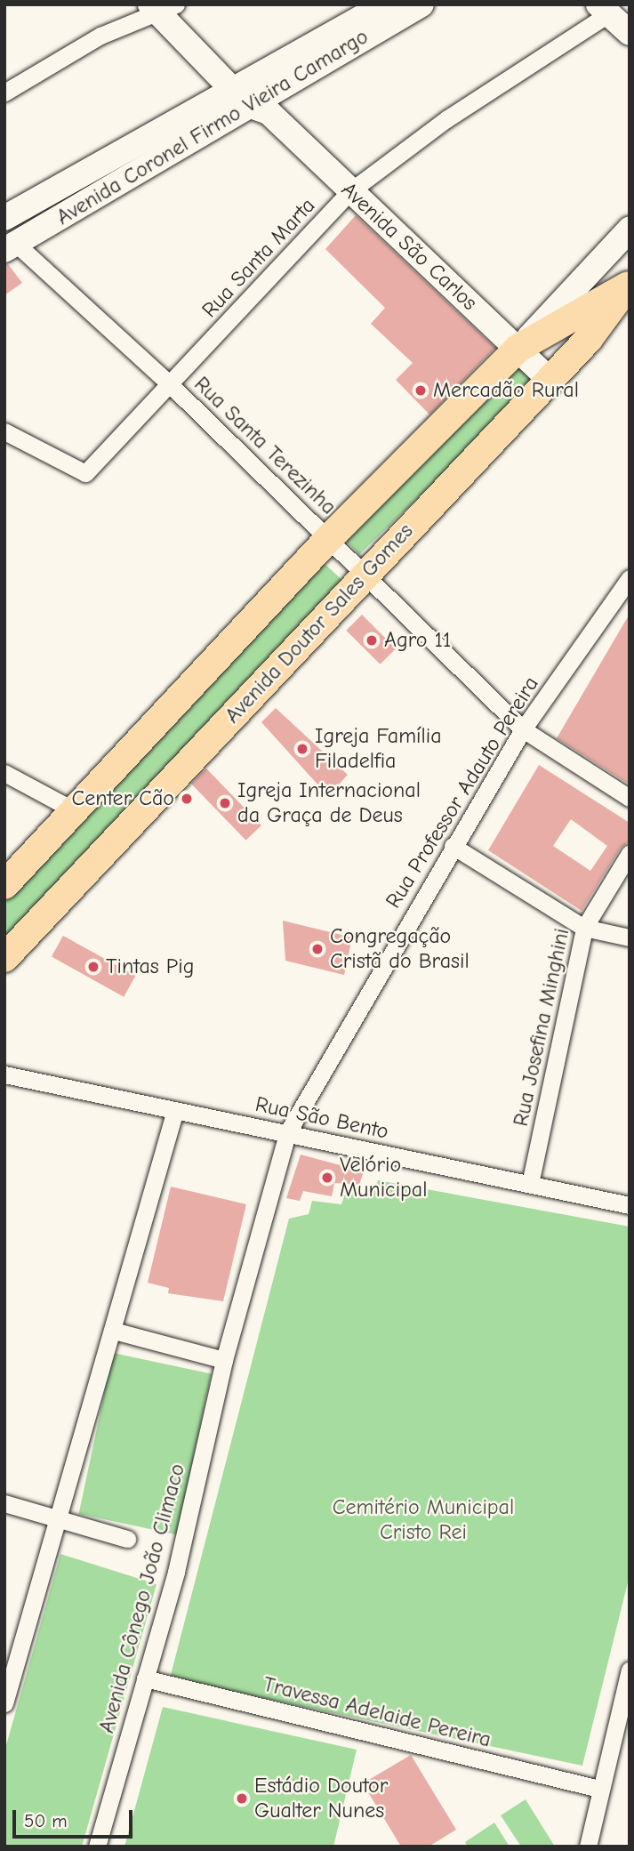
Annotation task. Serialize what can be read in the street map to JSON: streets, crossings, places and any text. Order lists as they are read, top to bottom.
{
  "streets": {
    "main road": ["Avenida Coronel Firmo Vieira Camargo", "Avenida São Carlos", "Avenida Doutor Sales Gomes"],
    "street": [
      "Rua Santa Marta",
      "Rua Santa Terezinha",
      "Rua Professor Adauto Pereira",
      "Rua Josefina Minghini",
      "Rua São Bento",
      "Avenida Cônego João Climaco",
      "Travessa Adelaide Pereira"
    ]
  },
  "crossings": [
    ["Avenida Coronel Firmo Vieira Camargo", "Avenida São Carlos"],
    ["Avenida Coronel Firmo Vieira Camargo", "Rua Santa Terezinha"],
    ["Avenida São Carlos", "Rua Santa Marta"],
    ["Avenida São Carlos", "Avenida Doutor Sales Gomes"],
    ["Rua Santa Marta", "Rua Santa Terezinha"],
    ["Rua Santa Terezinha", "Avenida Doutor Sales Gomes"],
    ["Rua Santa Terezinha", "Rua Professor Adauto Pereira"],
    ["Rua Professor Adauto Pereira", "Rua São Bento"],
    ["Rua Professor Adauto Pereira", "Avenida Cônego João Climaco"],
    ["Rua Josefina Minghini", "Rua São Bento"],
    ["Rua São Bento", "Avenida Cônego João Climaco"],
    ["Avenida Cônego João Climaco", "Travessa Adelaide Pereira"]
  ],
  "parks": ["Cemitério Municipal Cristo Rei"],
  "places": [
    "Mercadão Rural",
    "Agro 11",
    "Igreja Família Filadelfia",
    "Center Cão",
    "Igreja Internacional da Graça de Deus",
    "Congregação Cristã do Brasil",
    "Tintas Pig",
    "Velório Municipal",
    "Estádio Doutor Gualter Nunes"
  ],
  "scale_bar": "50 m"
}
